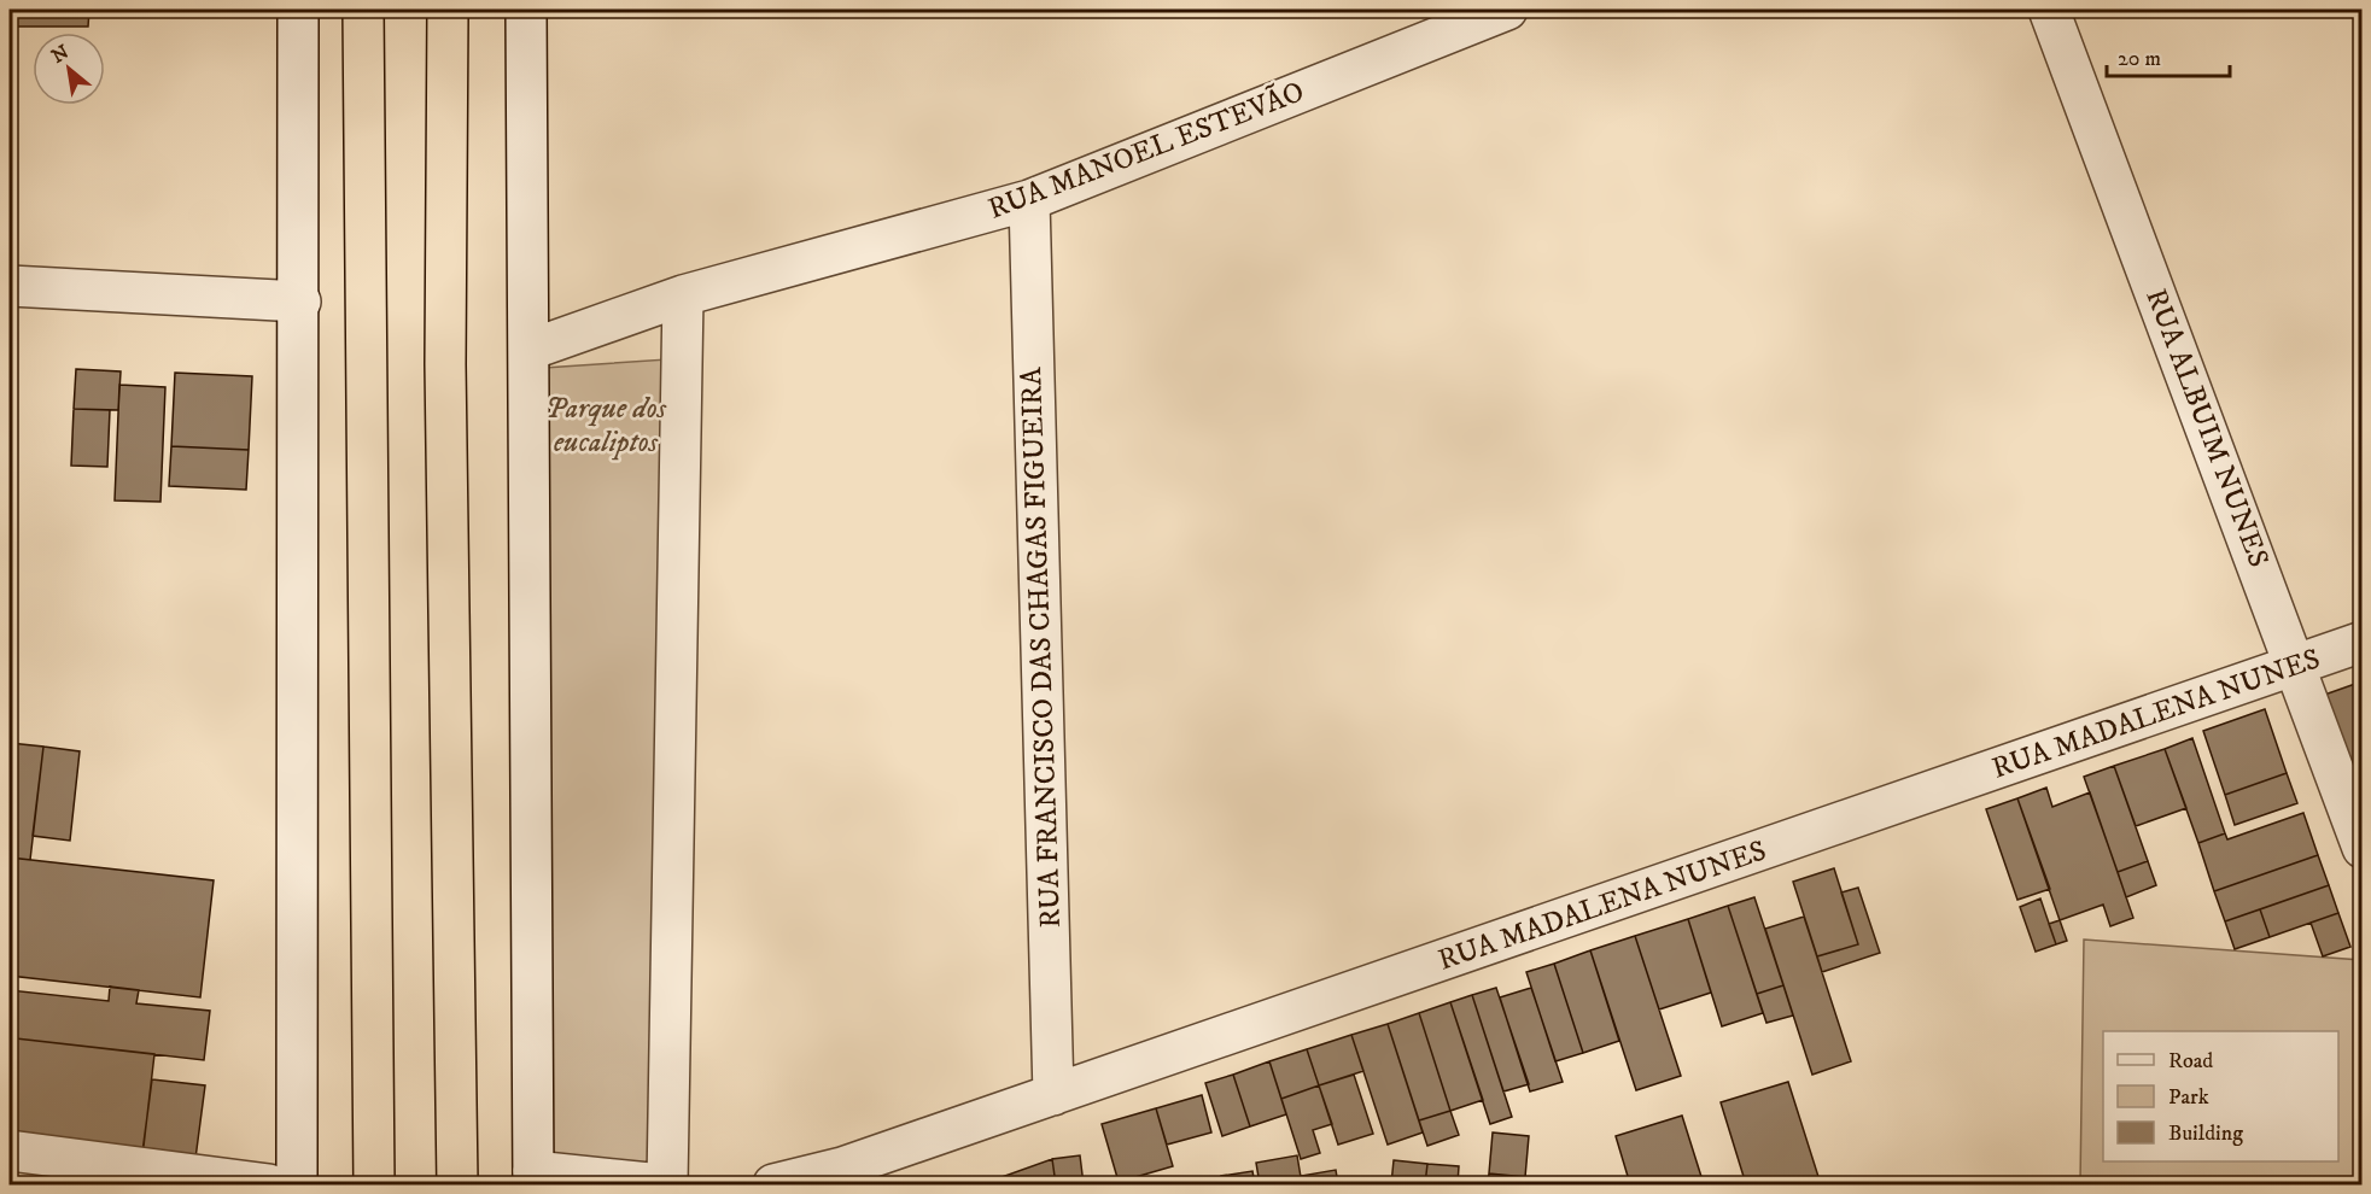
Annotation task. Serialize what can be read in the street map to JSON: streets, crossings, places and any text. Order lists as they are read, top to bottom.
{
  "streets": {
    "street": [
      "RUA MANOEL ESTEVÃO",
      "RUA ALBUIM NUNES",
      "RUA FRANCISCO DAS CHAGAS FIGUEIRA",
      "RUA MADALENA NUNES"
    ]
  },
  "crossings": [
    ["RUA MANOEL ESTEVÃO", "RUA FRANCISCO DAS CHAGAS FIGUEIRA"],
    ["RUA ALBUIM NUNES", "RUA MADALENA NUNES"],
    ["RUA FRANCISCO DAS CHAGAS FIGUEIRA", "RUA MADALENA NUNES"]
  ],
  "parks": ["Parque dos eucaliptos"],
  "legend": ["Road", "Park", "Building"],
  "scale_bar": "20 m",
  "north": "top left"
}
